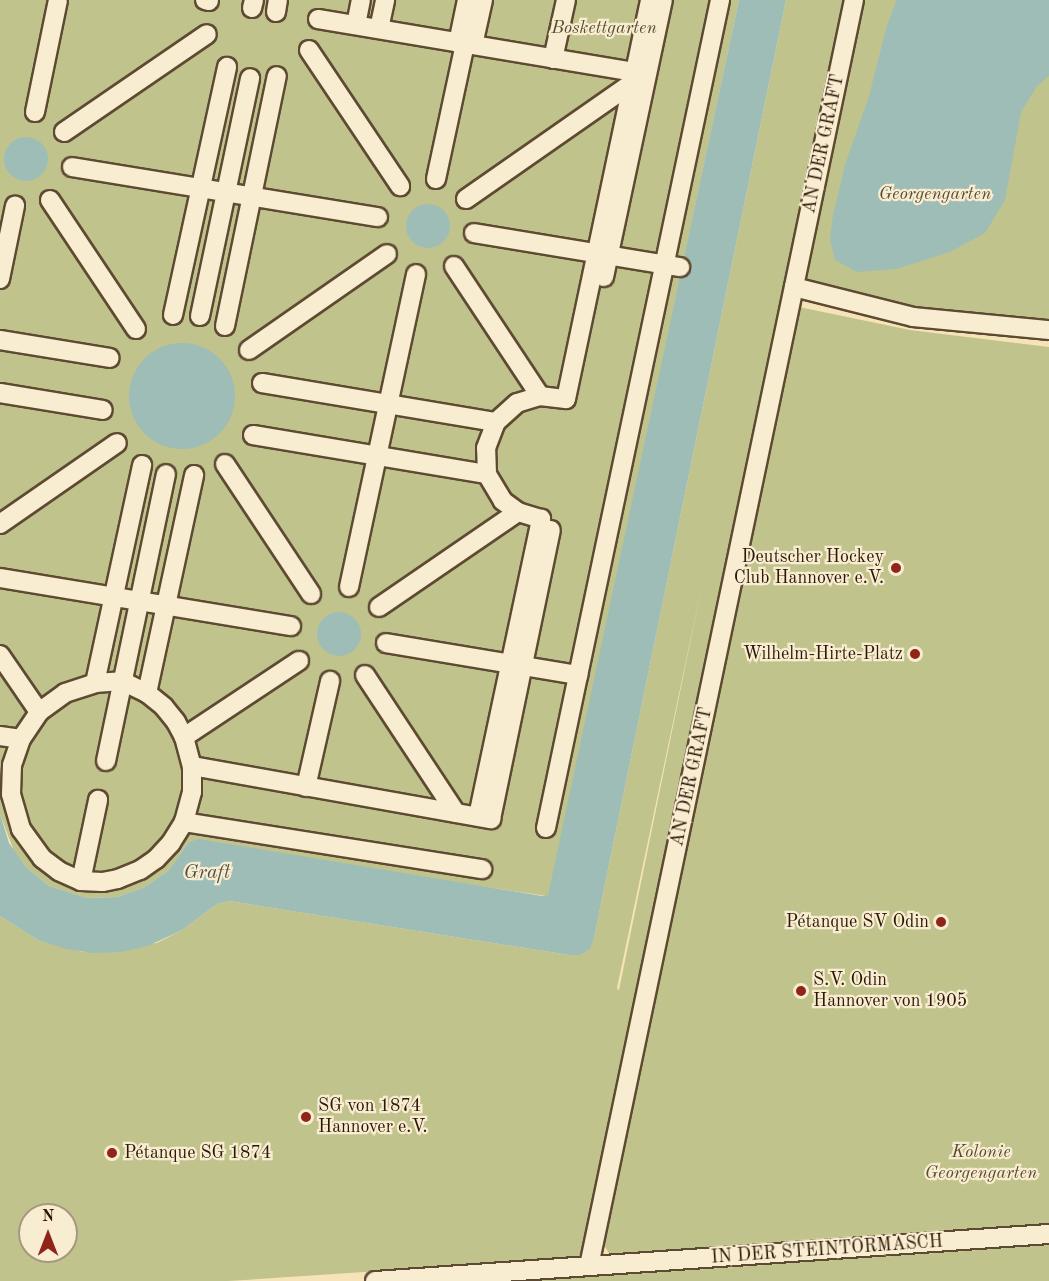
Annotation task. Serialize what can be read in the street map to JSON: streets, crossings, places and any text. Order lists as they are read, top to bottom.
{
  "streets": {
    "street": ["AN DER GRAFT", "IN DER STEINTORMASCH"]
  },
  "crossings": [
    ["AN DER GRAFT", "IN DER STEINTORMASCH"]
  ],
  "water": ["Graft"],
  "parks": ["Boskettgarten", "Georgengarten", "Kolonie Georgengarten"],
  "places": [
    "Deutscher Hockey Club Hannover e.V.",
    "Wilhelm-Hirte-Platz",
    "Pétanque SV Odin",
    "S.V. Odin Hannover von 1905",
    "SG von 1874 Hannover e.V.",
    "Pétanque SG 1874"
  ],
  "north": "top"
}
